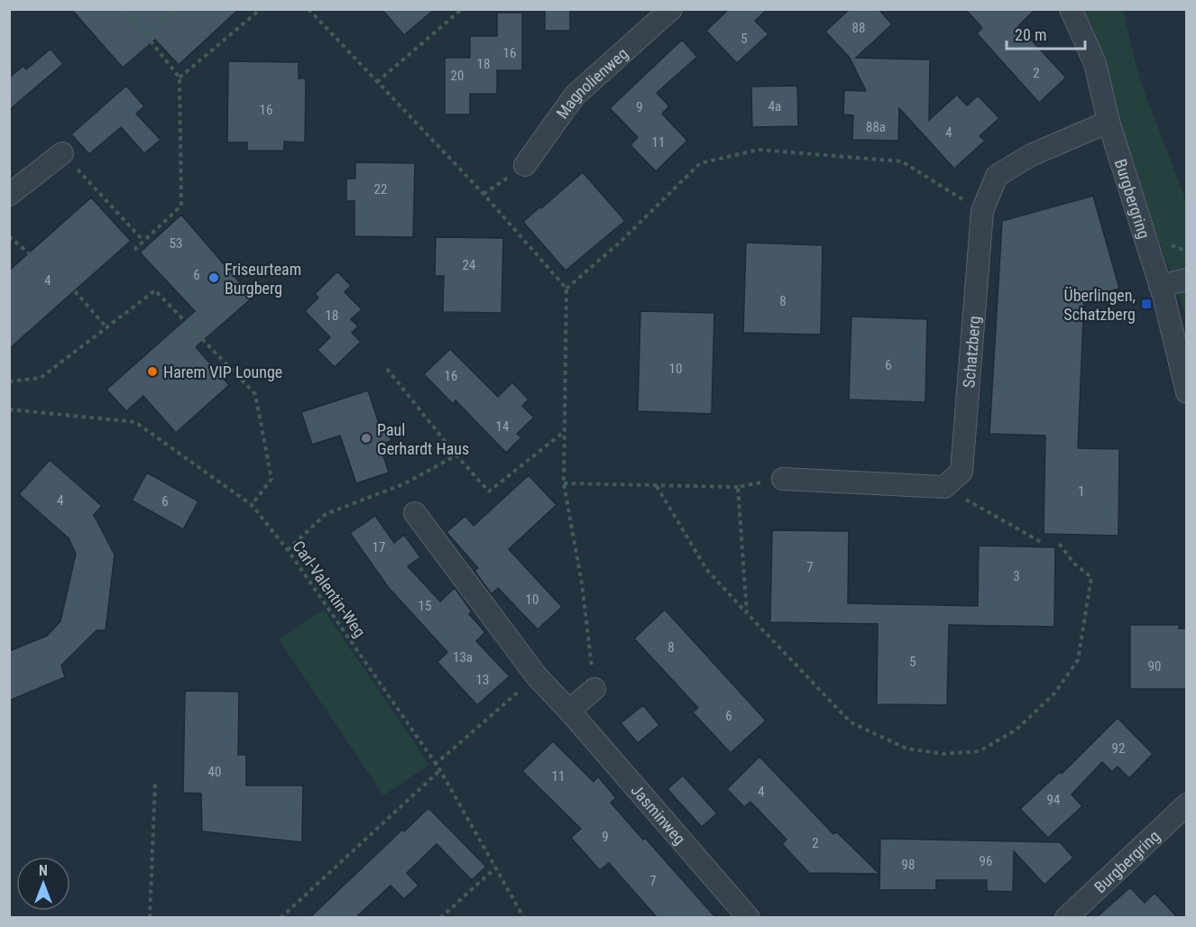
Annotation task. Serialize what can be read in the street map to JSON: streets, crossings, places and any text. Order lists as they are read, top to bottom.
{
  "streets": {
    "street": [
      "Magnolienweg",
      "Burgbergring",
      "Schatzberg",
      "Jasminweg"
    ],
    "path": ["Carl-Valentin-Weg"]
  },
  "crossings": [
    ["Burgbergring", "Schatzberg"]
  ],
  "places": {
    "other": ["Friseurteam Burgberg", "Harem VIP Lounge", "Paul Gerhardt Haus"],
    "transit": ["Überlingen, Schatzberg"]
  },
  "house_numbers": [
    "88",
    "5",
    "16",
    "18",
    "2",
    "20",
    "4a",
    "9",
    "16",
    "88a",
    "4",
    "11",
    "22",
    "53",
    "24",
    "6",
    "4",
    "8",
    "18",
    "6",
    "10",
    "16",
    "14",
    "1",
    "4",
    "6",
    "17",
    "7",
    "3",
    "10",
    "15",
    "8",
    "13a",
    "5",
    "90",
    "13",
    "6",
    "92",
    "40",
    "11",
    "4",
    "94",
    "9",
    "2",
    "96",
    "98",
    "7"
  ],
  "scale_bar": "20 m",
  "north": "top"
}
